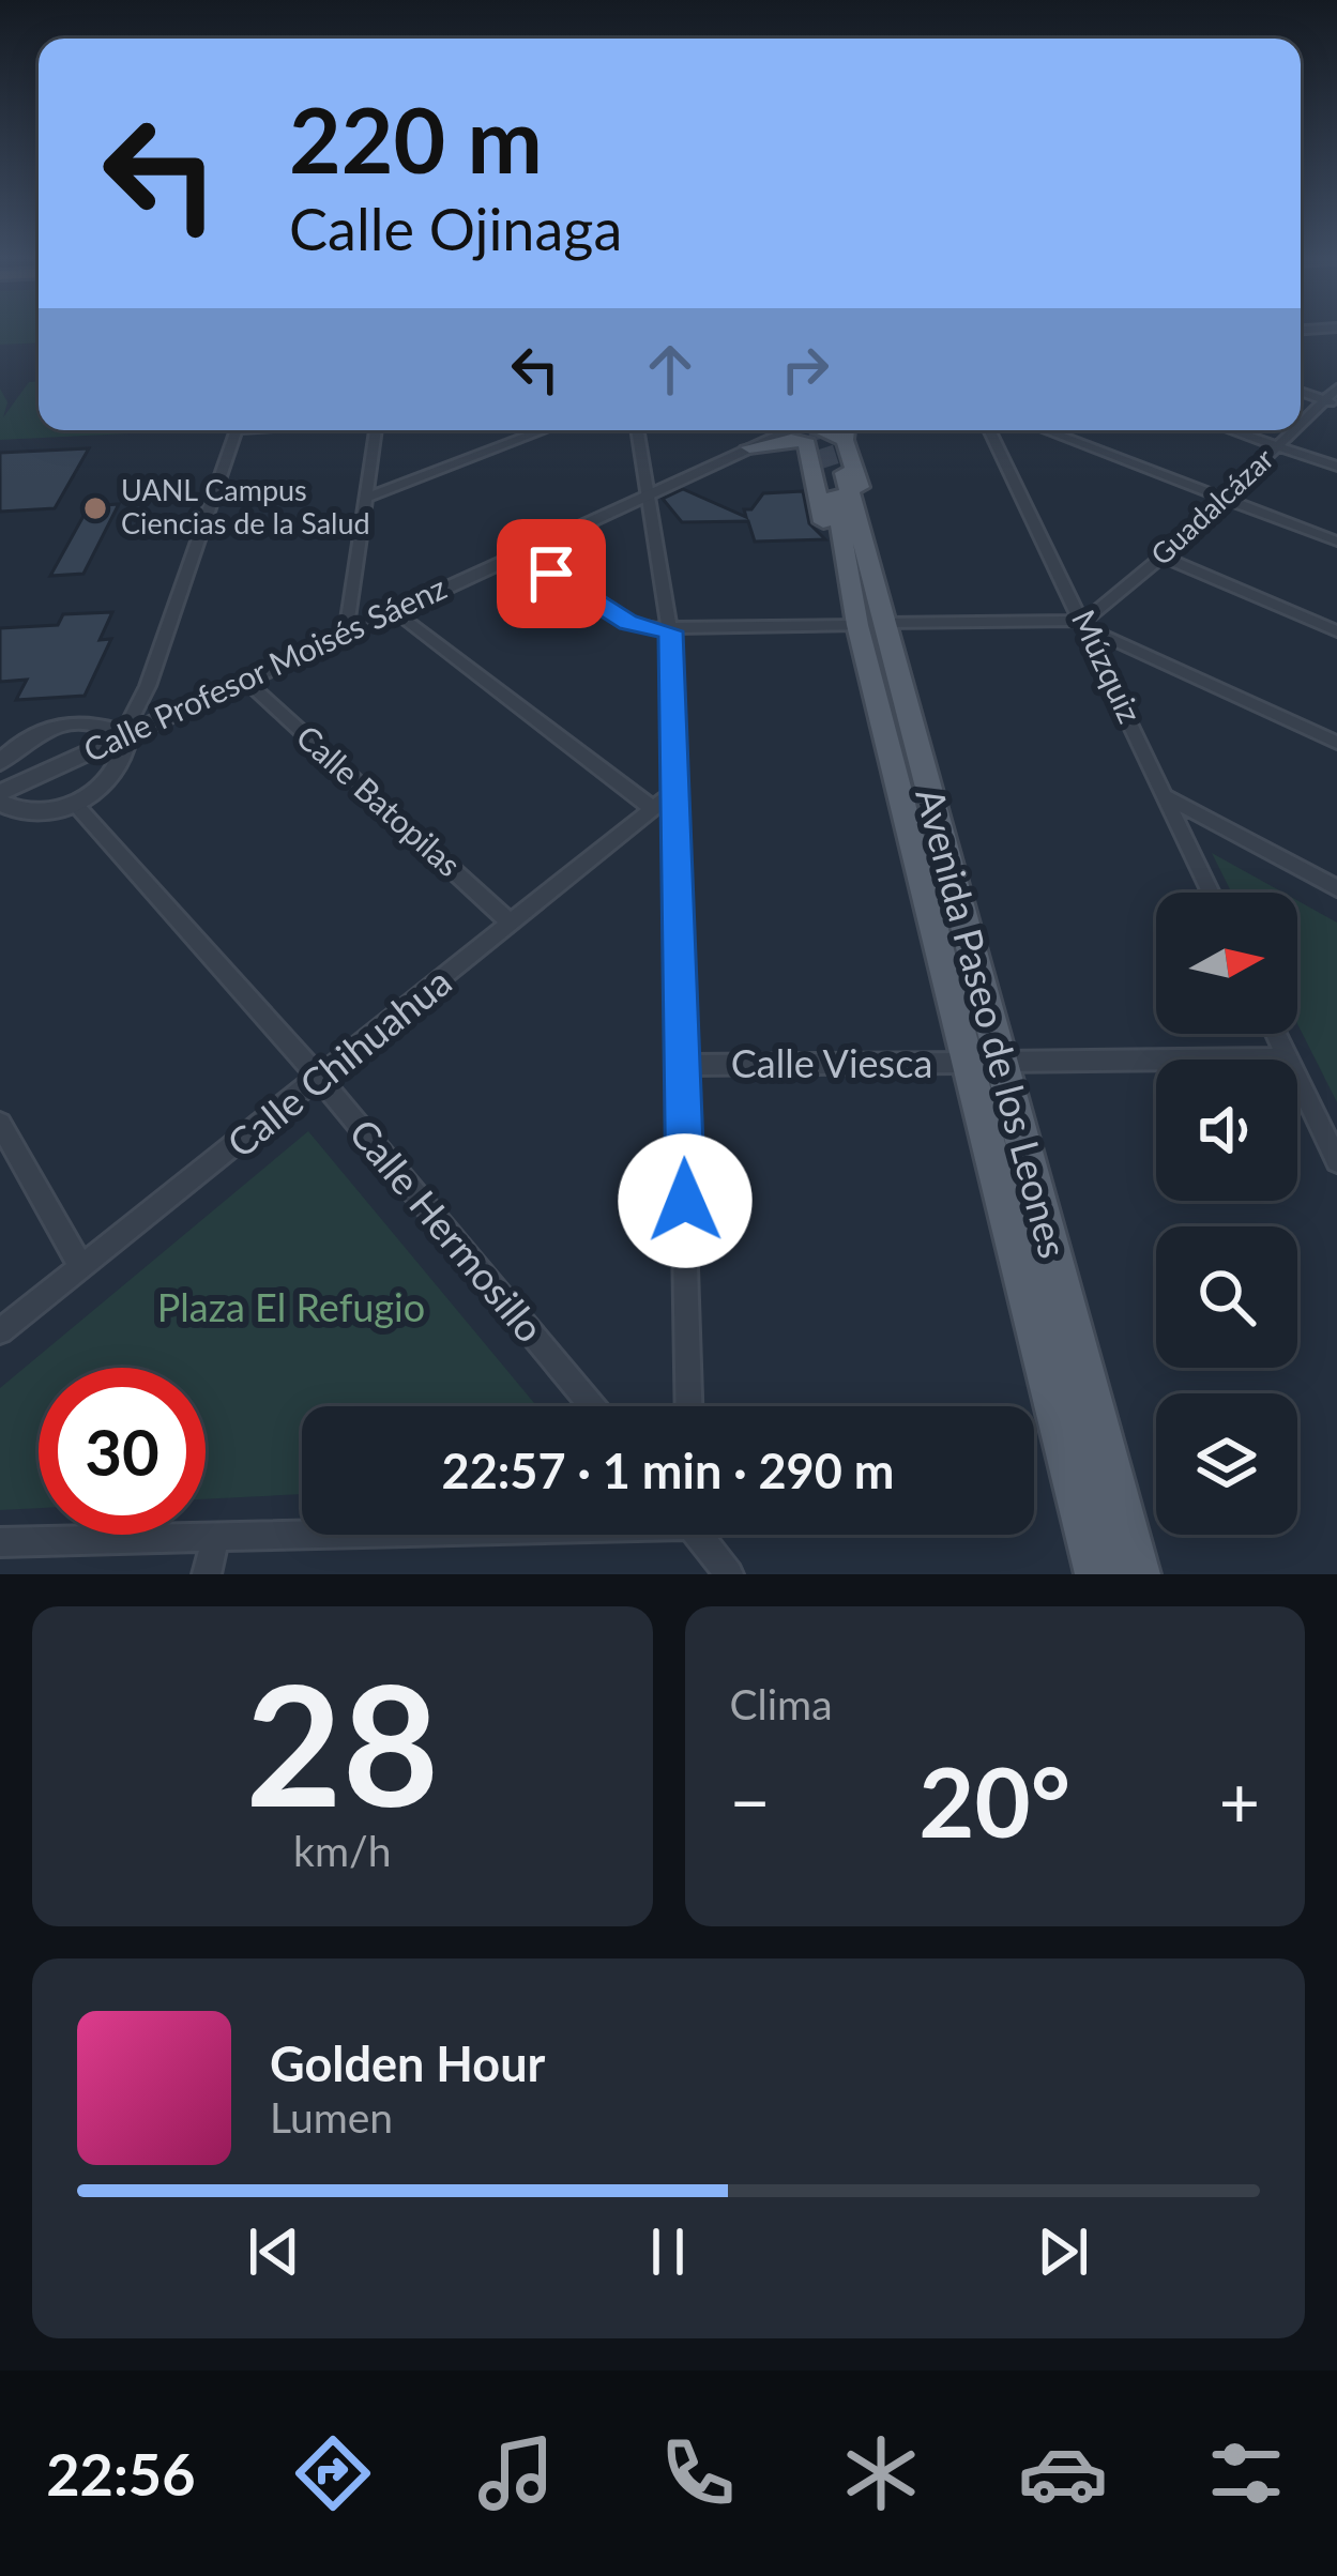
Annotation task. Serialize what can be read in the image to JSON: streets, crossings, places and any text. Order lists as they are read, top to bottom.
{
  "streets": {
    "main road": ["Avenida Paseo de los Leones"],
    "street": [
      "Guadalcázar",
      "Múzquiz",
      "Calle Profesor Moisés Sáenz",
      "Calle Batopilas",
      "Calle Chihuahua",
      "Calle Viesca",
      "Calle Hermosillo"
    ]
  },
  "crossings": [
    ["Guadalcázar", "Múzquiz"],
    ["Calle Profesor Moisés Sáenz", "Calle Batopilas"],
    ["Calle Batopilas", "Calle Chihuahua"],
    ["Avenida Paseo de los Leones", "Calle Viesca"],
    ["Calle Chihuahua", "Calle Hermosillo"]
  ],
  "parks": ["Plaza El Refugio"],
  "places": ["UANL Campus Ciencias de la Salud"],
  "north": "right",
  "page": {
    "turn": ["220 m", "Calle Ojinaga"],
    "limit": "30",
    "trip": "22:57 · 1 min · 290 m",
    "tile": [
      ["28", "km/h"],
      "Clima"
    ],
    "heat": ["−", "20°", "+"],
    "song": ["Golden Hour", "Lumen"],
    "tabs": "22:56"
  }
}
